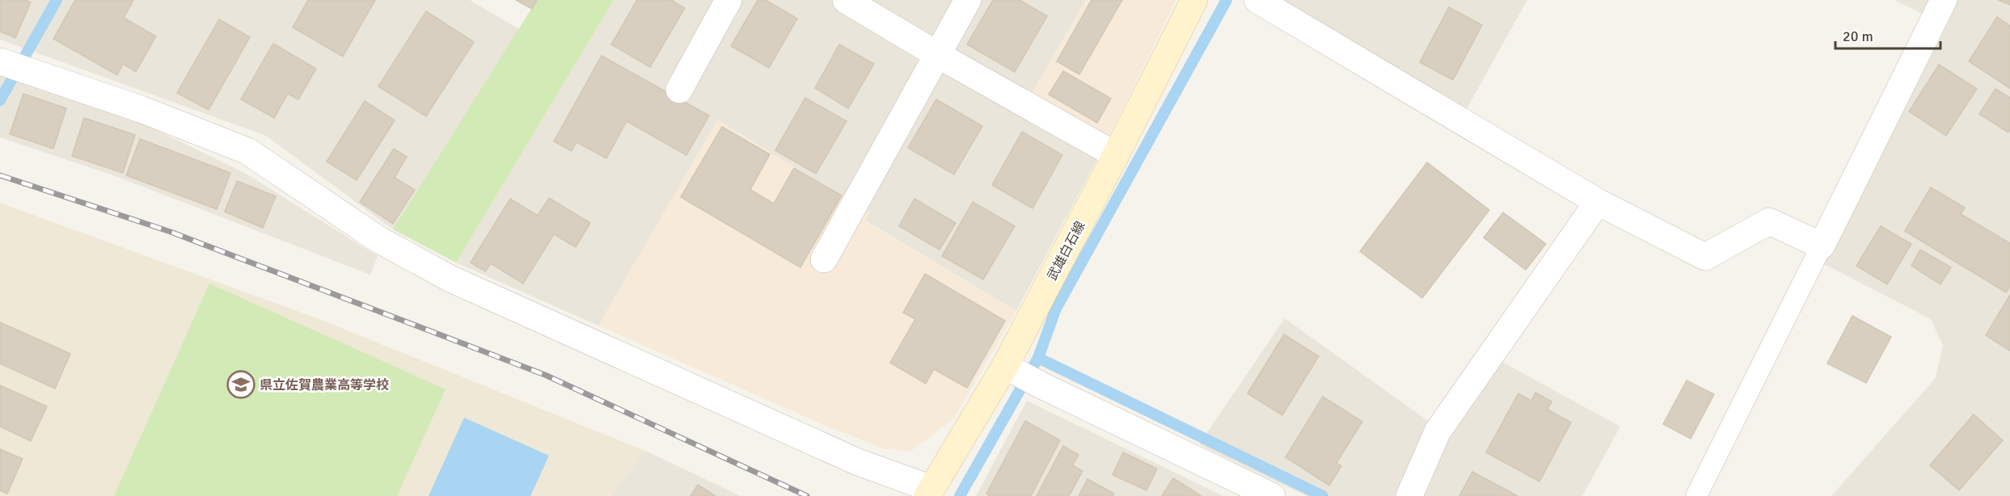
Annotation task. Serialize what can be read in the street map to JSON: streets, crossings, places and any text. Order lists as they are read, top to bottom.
{
  "streets": {
    "main road": ["武雄白石線"]
  },
  "places": {
    "school or university": ["県立佐賀農業高等学校"]
  },
  "scale_bar": "20 m"
}
